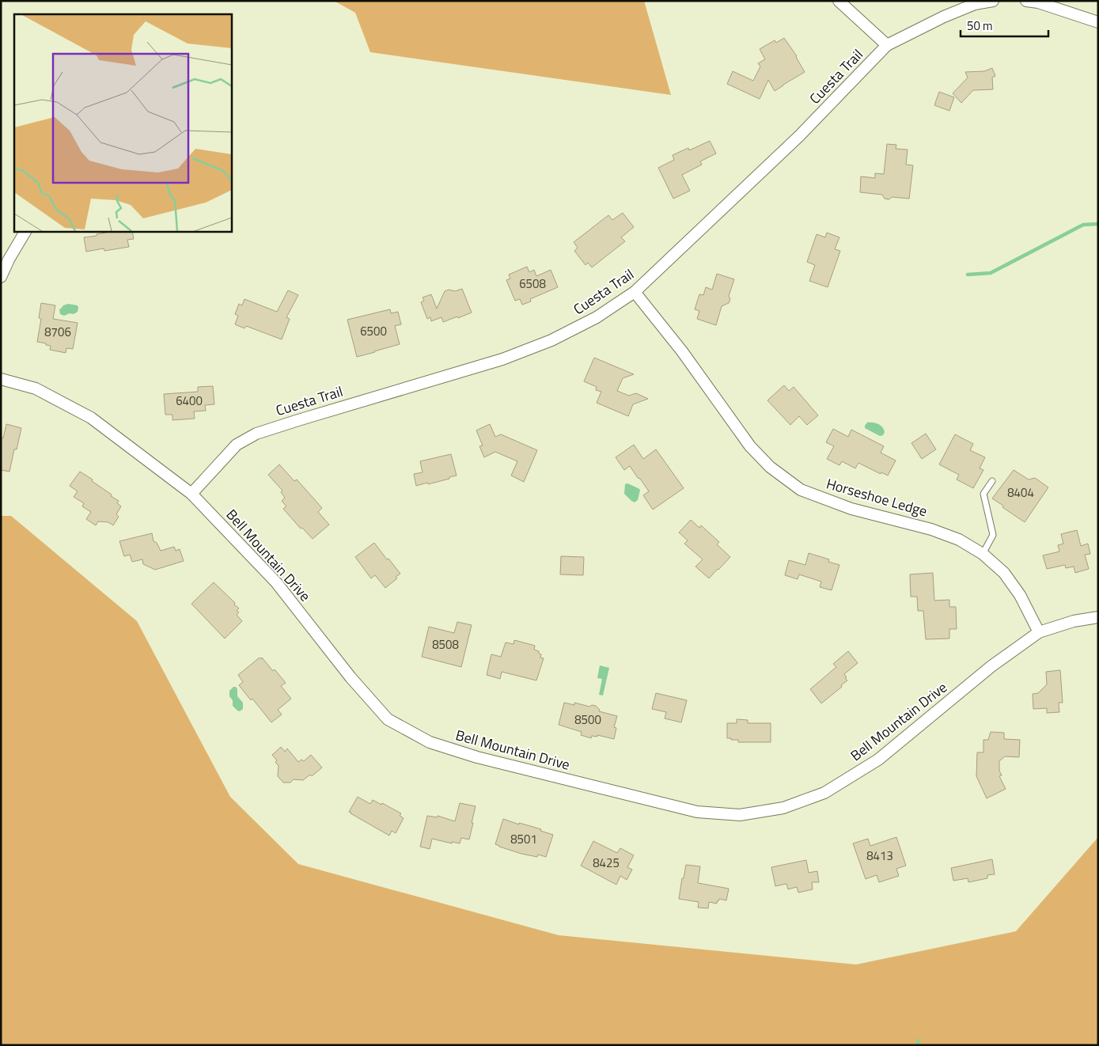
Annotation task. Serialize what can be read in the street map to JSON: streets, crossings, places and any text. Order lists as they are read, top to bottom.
{
  "streets": {
    "street": ["Cuesta Trail", "Horseshoe Ledge", "Bell Mountain Drive"]
  },
  "crossings": [
    ["Cuesta Trail", "Horseshoe Ledge"],
    ["Cuesta Trail", "Bell Mountain Drive"],
    ["Horseshoe Ledge", "Bell Mountain Drive"]
  ],
  "house_numbers": [
    "6508",
    "6500",
    "8706",
    "6400",
    "8404",
    "8508",
    "8500",
    "8501",
    "8413",
    "8425"
  ],
  "scale_bar": "50 m"
}
